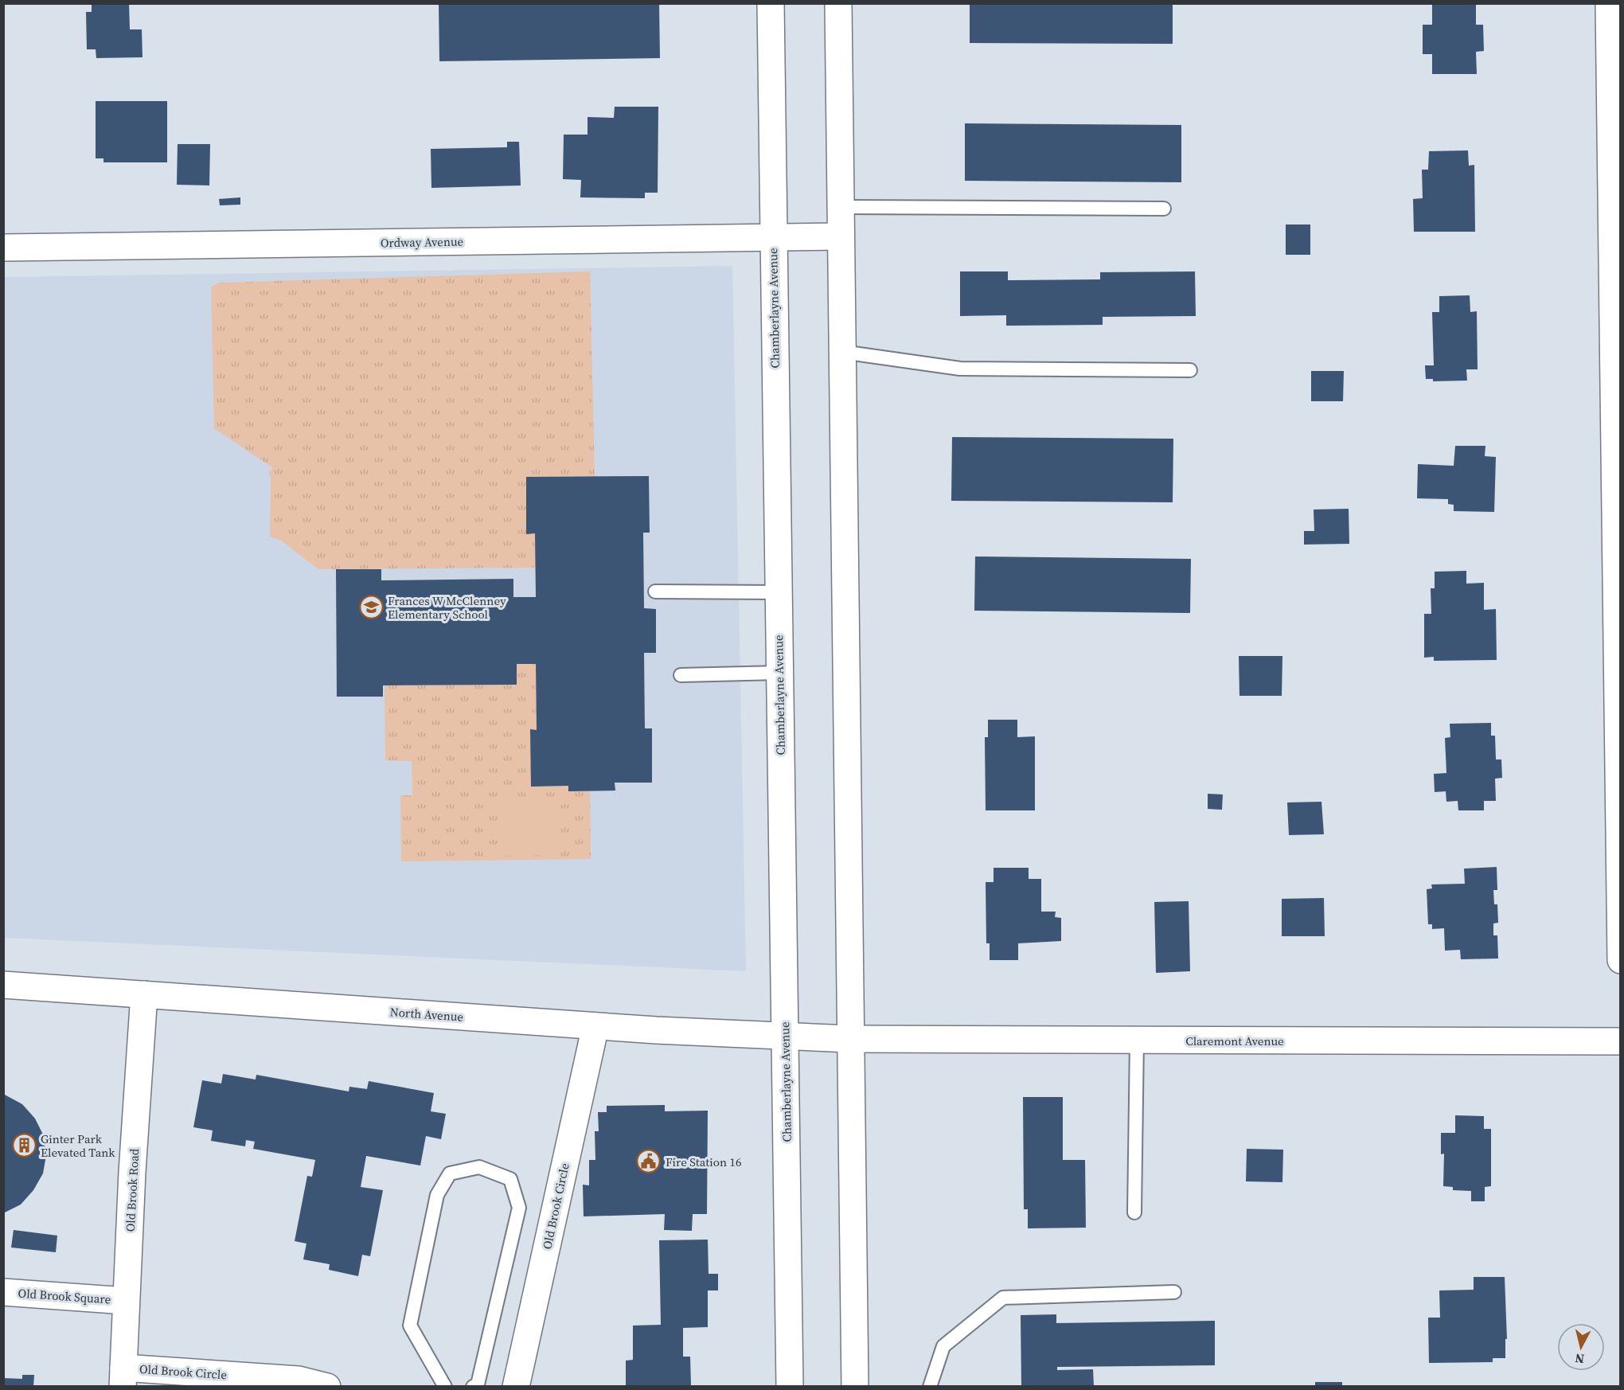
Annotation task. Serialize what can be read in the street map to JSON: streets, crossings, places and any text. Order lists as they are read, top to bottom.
{
  "streets": {
    "street": [
      "Ordway Avenue",
      "Chamberlayne Avenue",
      "North Avenue",
      "Claremont Avenue",
      "Old Brook Road",
      "Old Brook Circle",
      "Old Brook Square"
    ]
  },
  "crossings": [
    ["Ordway Avenue", "Chamberlayne Avenue"],
    ["Chamberlayne Avenue", "North Avenue"],
    ["North Avenue", "Claremont Avenue"],
    ["North Avenue", "Old Brook Road"],
    ["North Avenue", "Old Brook Circle"],
    ["Old Brook Road", "Old Brook Circle"],
    ["Old Brook Road", "Old Brook Square"]
  ],
  "places": {
    "school or university": ["Frances W McClenney Elementary School"],
    "building": ["Ginter Park Elevated Tank"],
    "public building": ["Fire Station 16"]
  },
  "north": "bottom"
}
